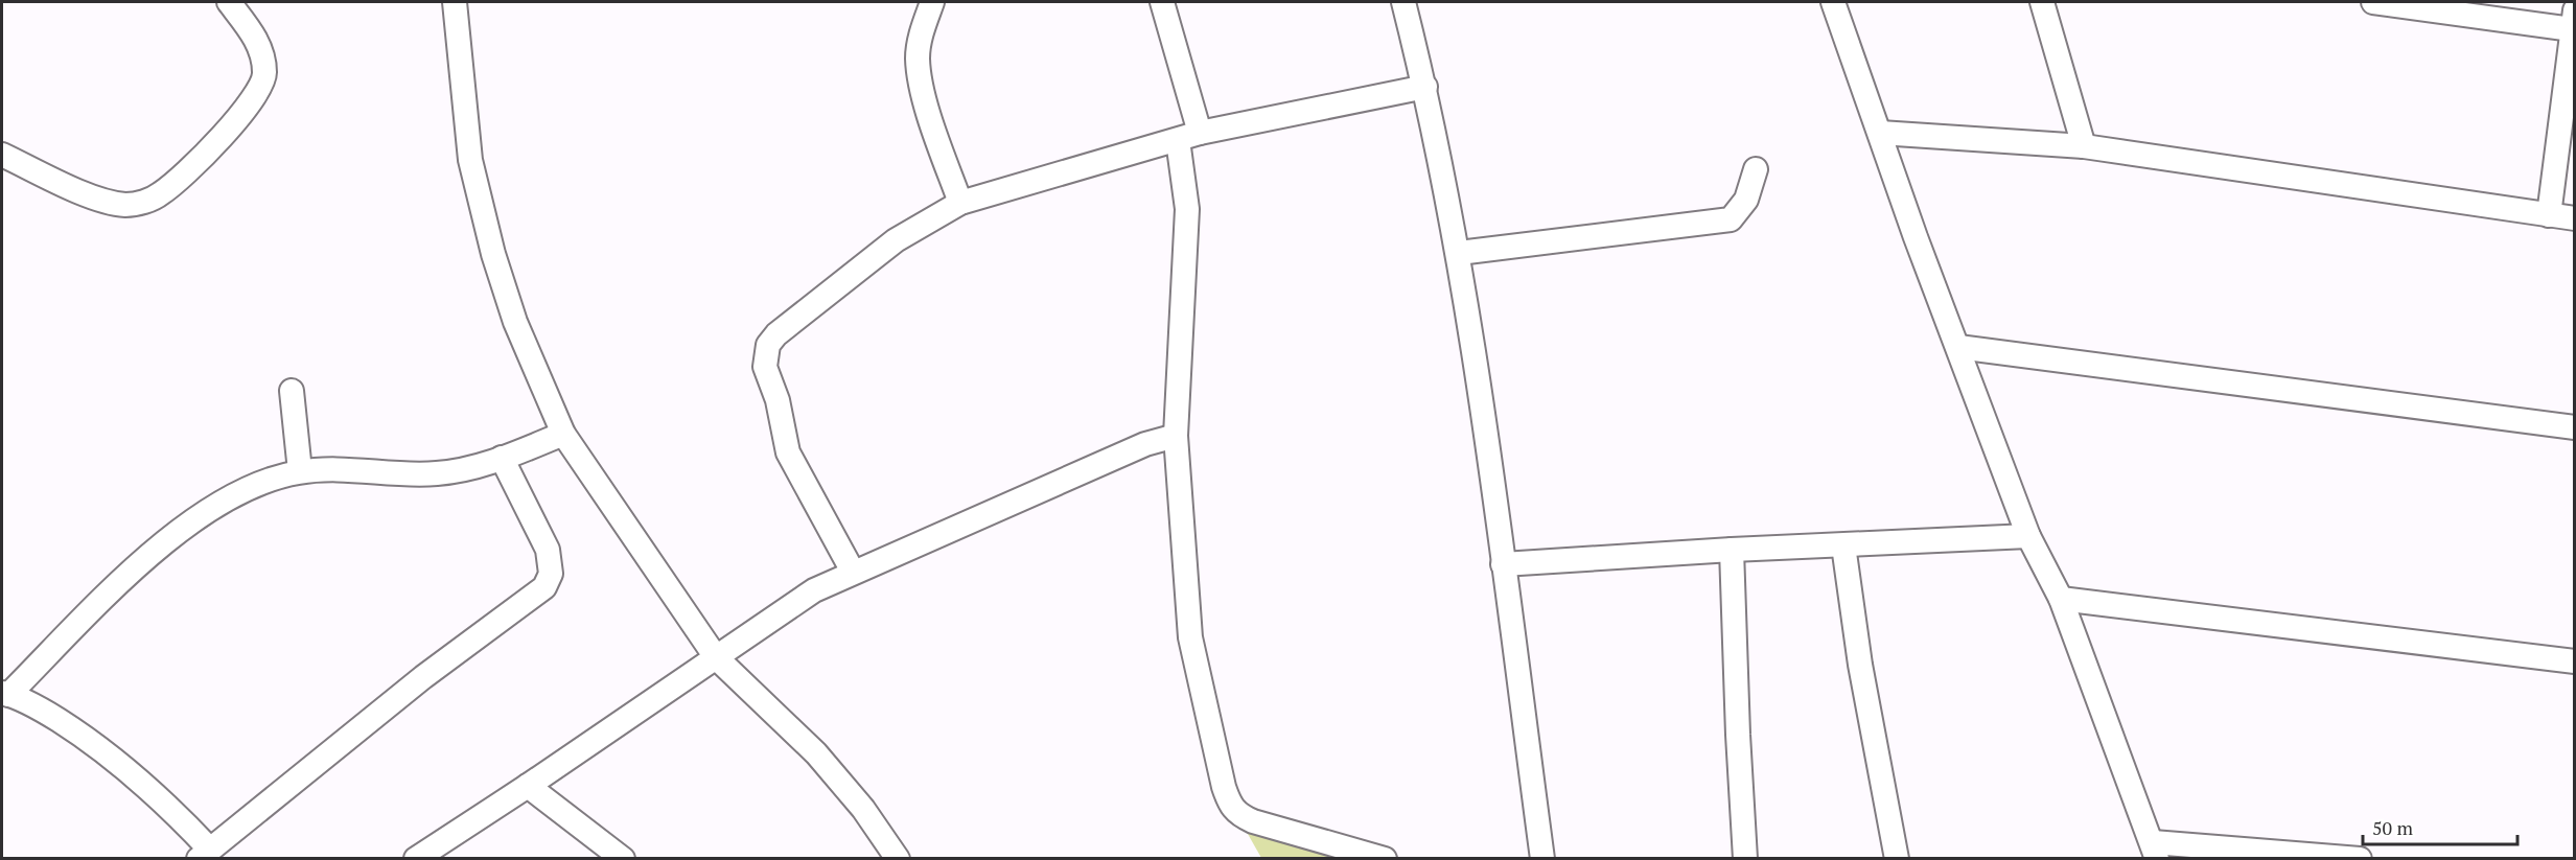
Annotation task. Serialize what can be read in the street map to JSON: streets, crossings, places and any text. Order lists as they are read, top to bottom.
{
  "scale_bar": "50 m"
}
